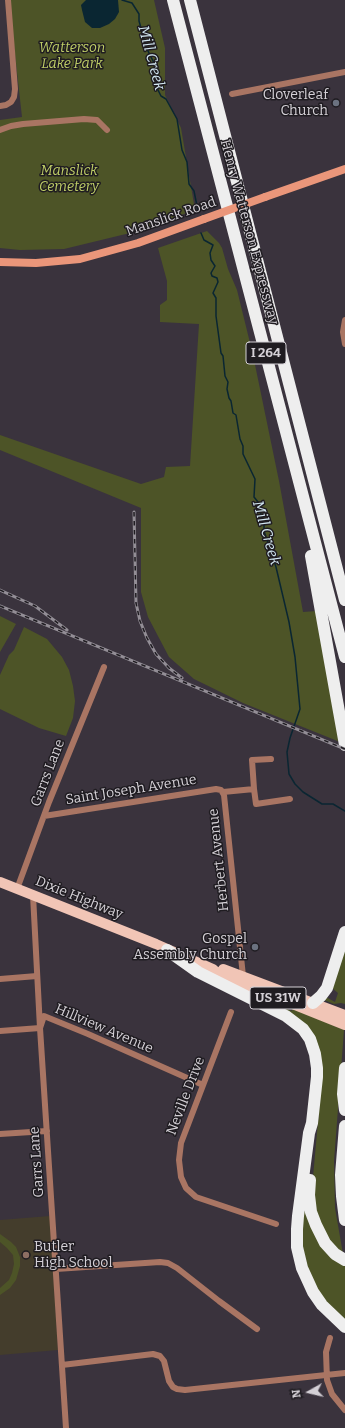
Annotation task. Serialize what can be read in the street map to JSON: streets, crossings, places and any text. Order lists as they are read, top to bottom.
{
  "streets": {
    "highway": ["Henry Watterson Expressway", "I 264"],
    "main road": ["Manslick Road", "Dixie Highway", "US 31W"],
    "street": [
      "Garrs Lane",
      "Saint Joseph Avenue",
      "Herbert Avenue",
      "Hillview Avenue",
      "Neville Drive"
    ]
  },
  "crossings": [
    ["Henry Watterson Expressway", "I 264"],
    ["Garrs Lane", "Saint Joseph Avenue"],
    ["Garrs Lane", "Dixie Highway"],
    ["Garrs Lane", "Hillview Avenue"],
    ["Saint Joseph Avenue", "Herbert Avenue"],
    ["Herbert Avenue", "Dixie Highway"],
    ["Hillview Avenue", "Neville Drive"]
  ],
  "water": ["Mill Creek"],
  "parks": ["Watterson Lake Park", "Manslick Cemetery"],
  "places": ["Cloverleaf Church", "Gospel Assembly Church", "Butler High School"],
  "north": "left"
}
